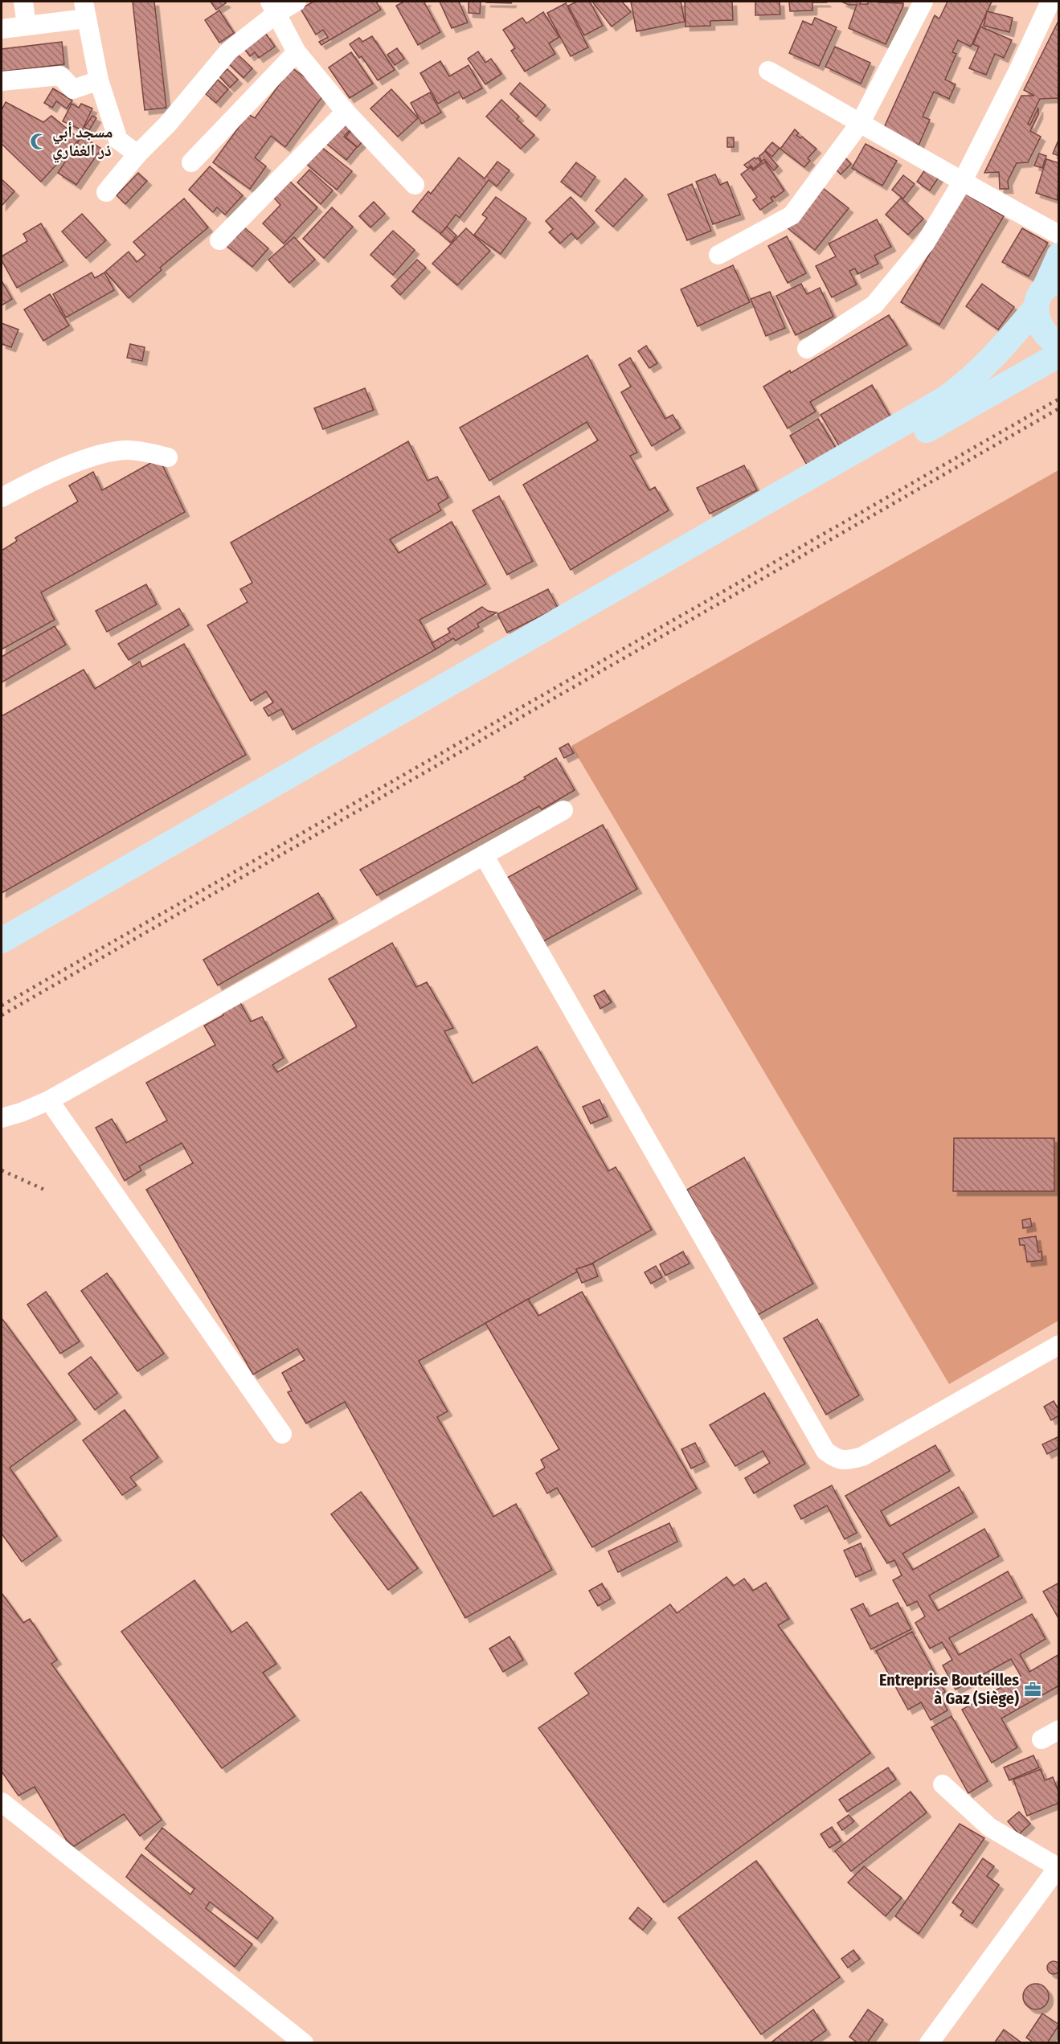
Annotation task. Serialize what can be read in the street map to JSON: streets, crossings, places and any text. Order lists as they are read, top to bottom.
{
  "places": {
    "mosque": ["مسجد أبي ذر الغفاري"],
    "office": ["Entreprise Bouteilles à Gaz (Siège)"]
  }
}
